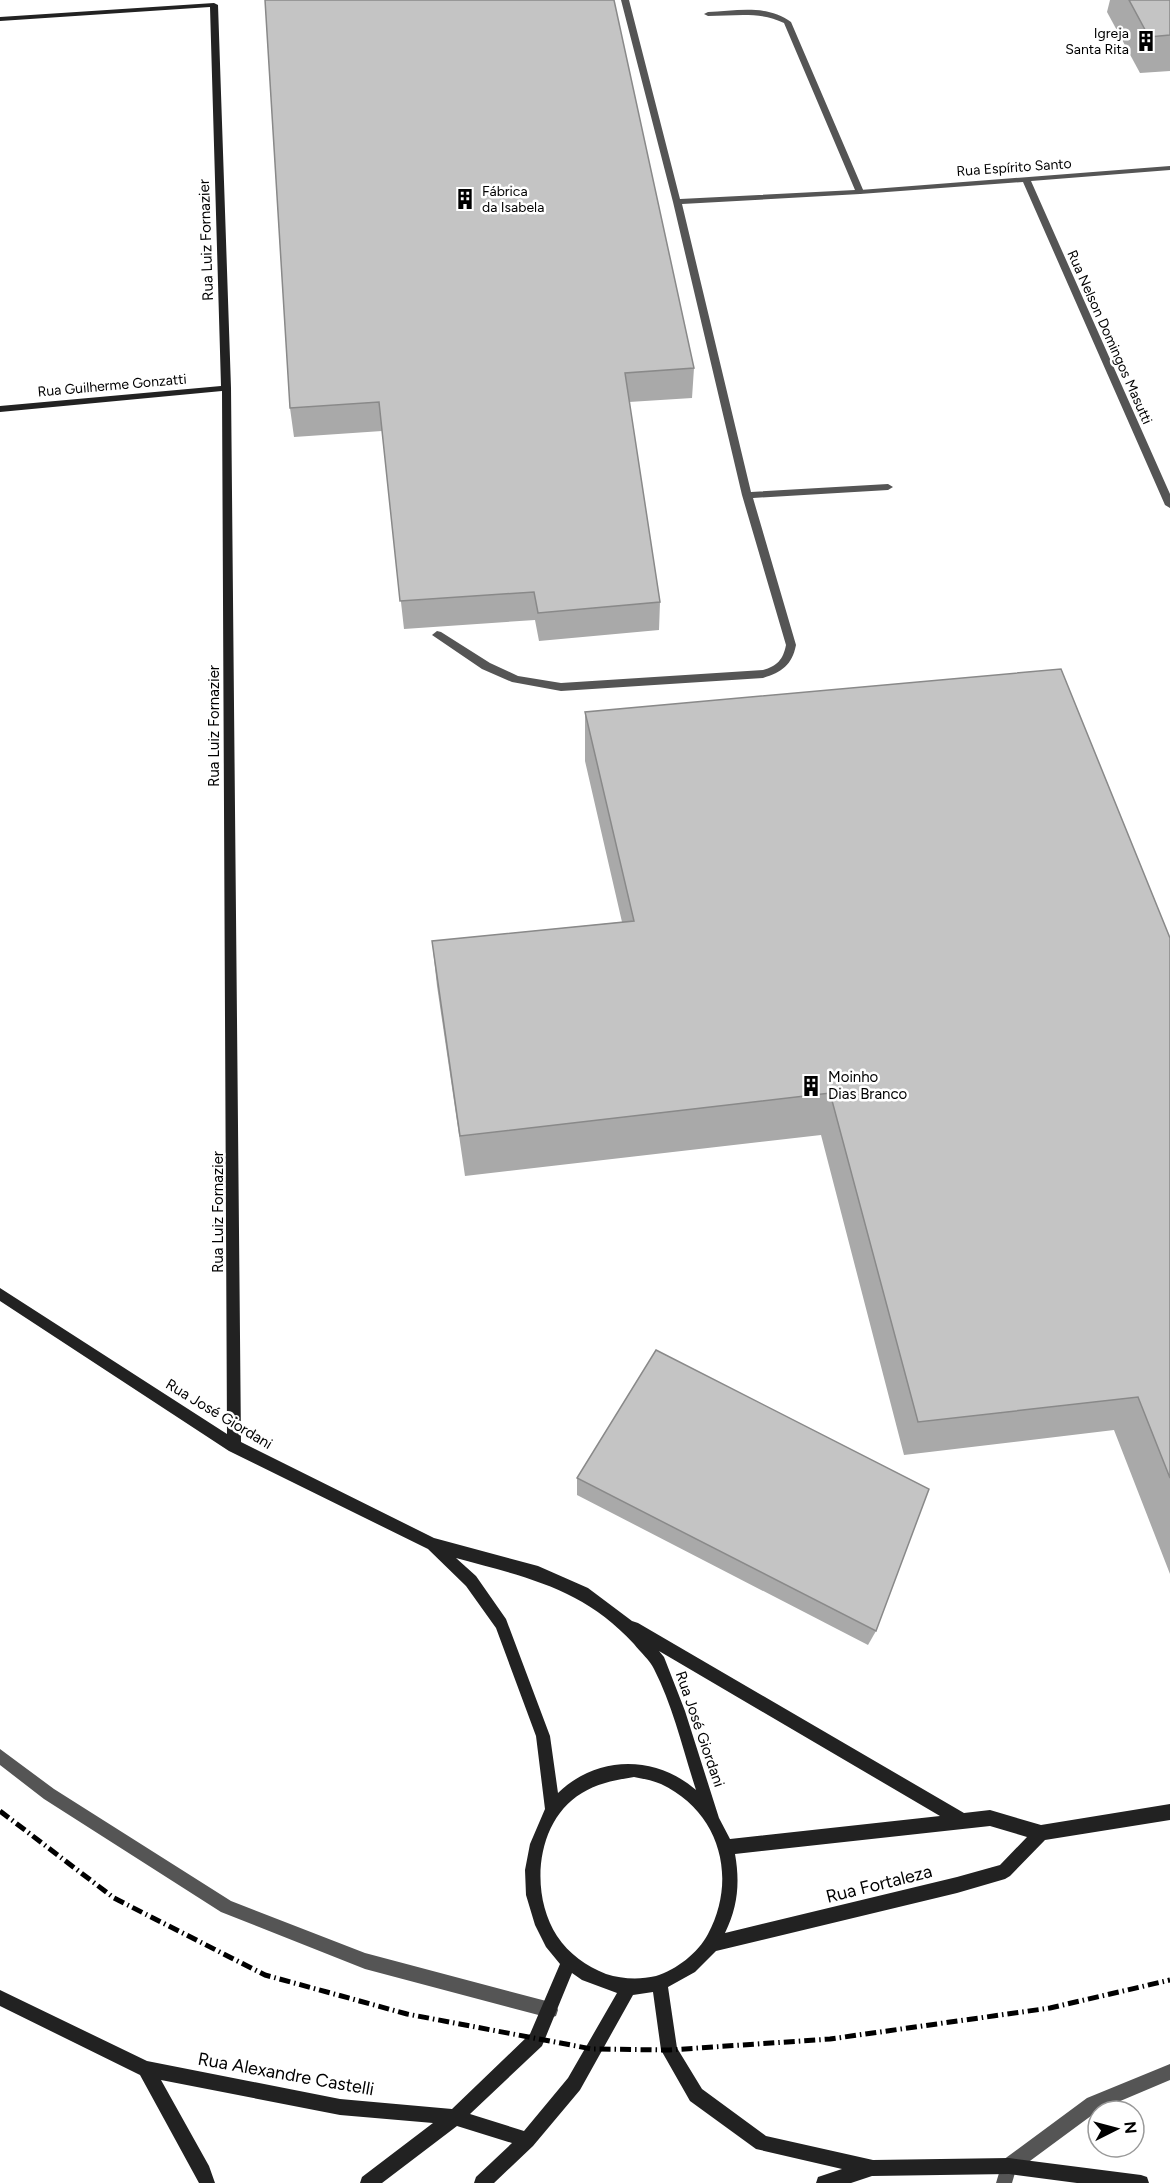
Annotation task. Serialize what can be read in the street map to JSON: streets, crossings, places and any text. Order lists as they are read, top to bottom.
{
  "streets": {
    "street": [
      "Rua Espírito Santo",
      "Rua Luiz Fornazier",
      "Rua Nelson Domingos Masutti",
      "Rua Guilherme Gonzatti",
      "Rua José Giordani",
      "Rua Fortaleza",
      "Rua Alexandre Castelli"
    ]
  },
  "crossings": [
    ["Rua Espírito Santo", "Rua Nelson Domingos Masutti"],
    ["Rua Luiz Fornazier", "Rua Guilherme Gonzatti"],
    ["Rua Luiz Fornazier", "Rua José Giordani"],
    ["Rua José Giordani", "Rua Fortaleza"]
  ],
  "places": {
    "building": ["Igreja Santa Rita", "Fábrica da Isabela", "Moinho Dias Branco"]
  },
  "north": "right"
}
